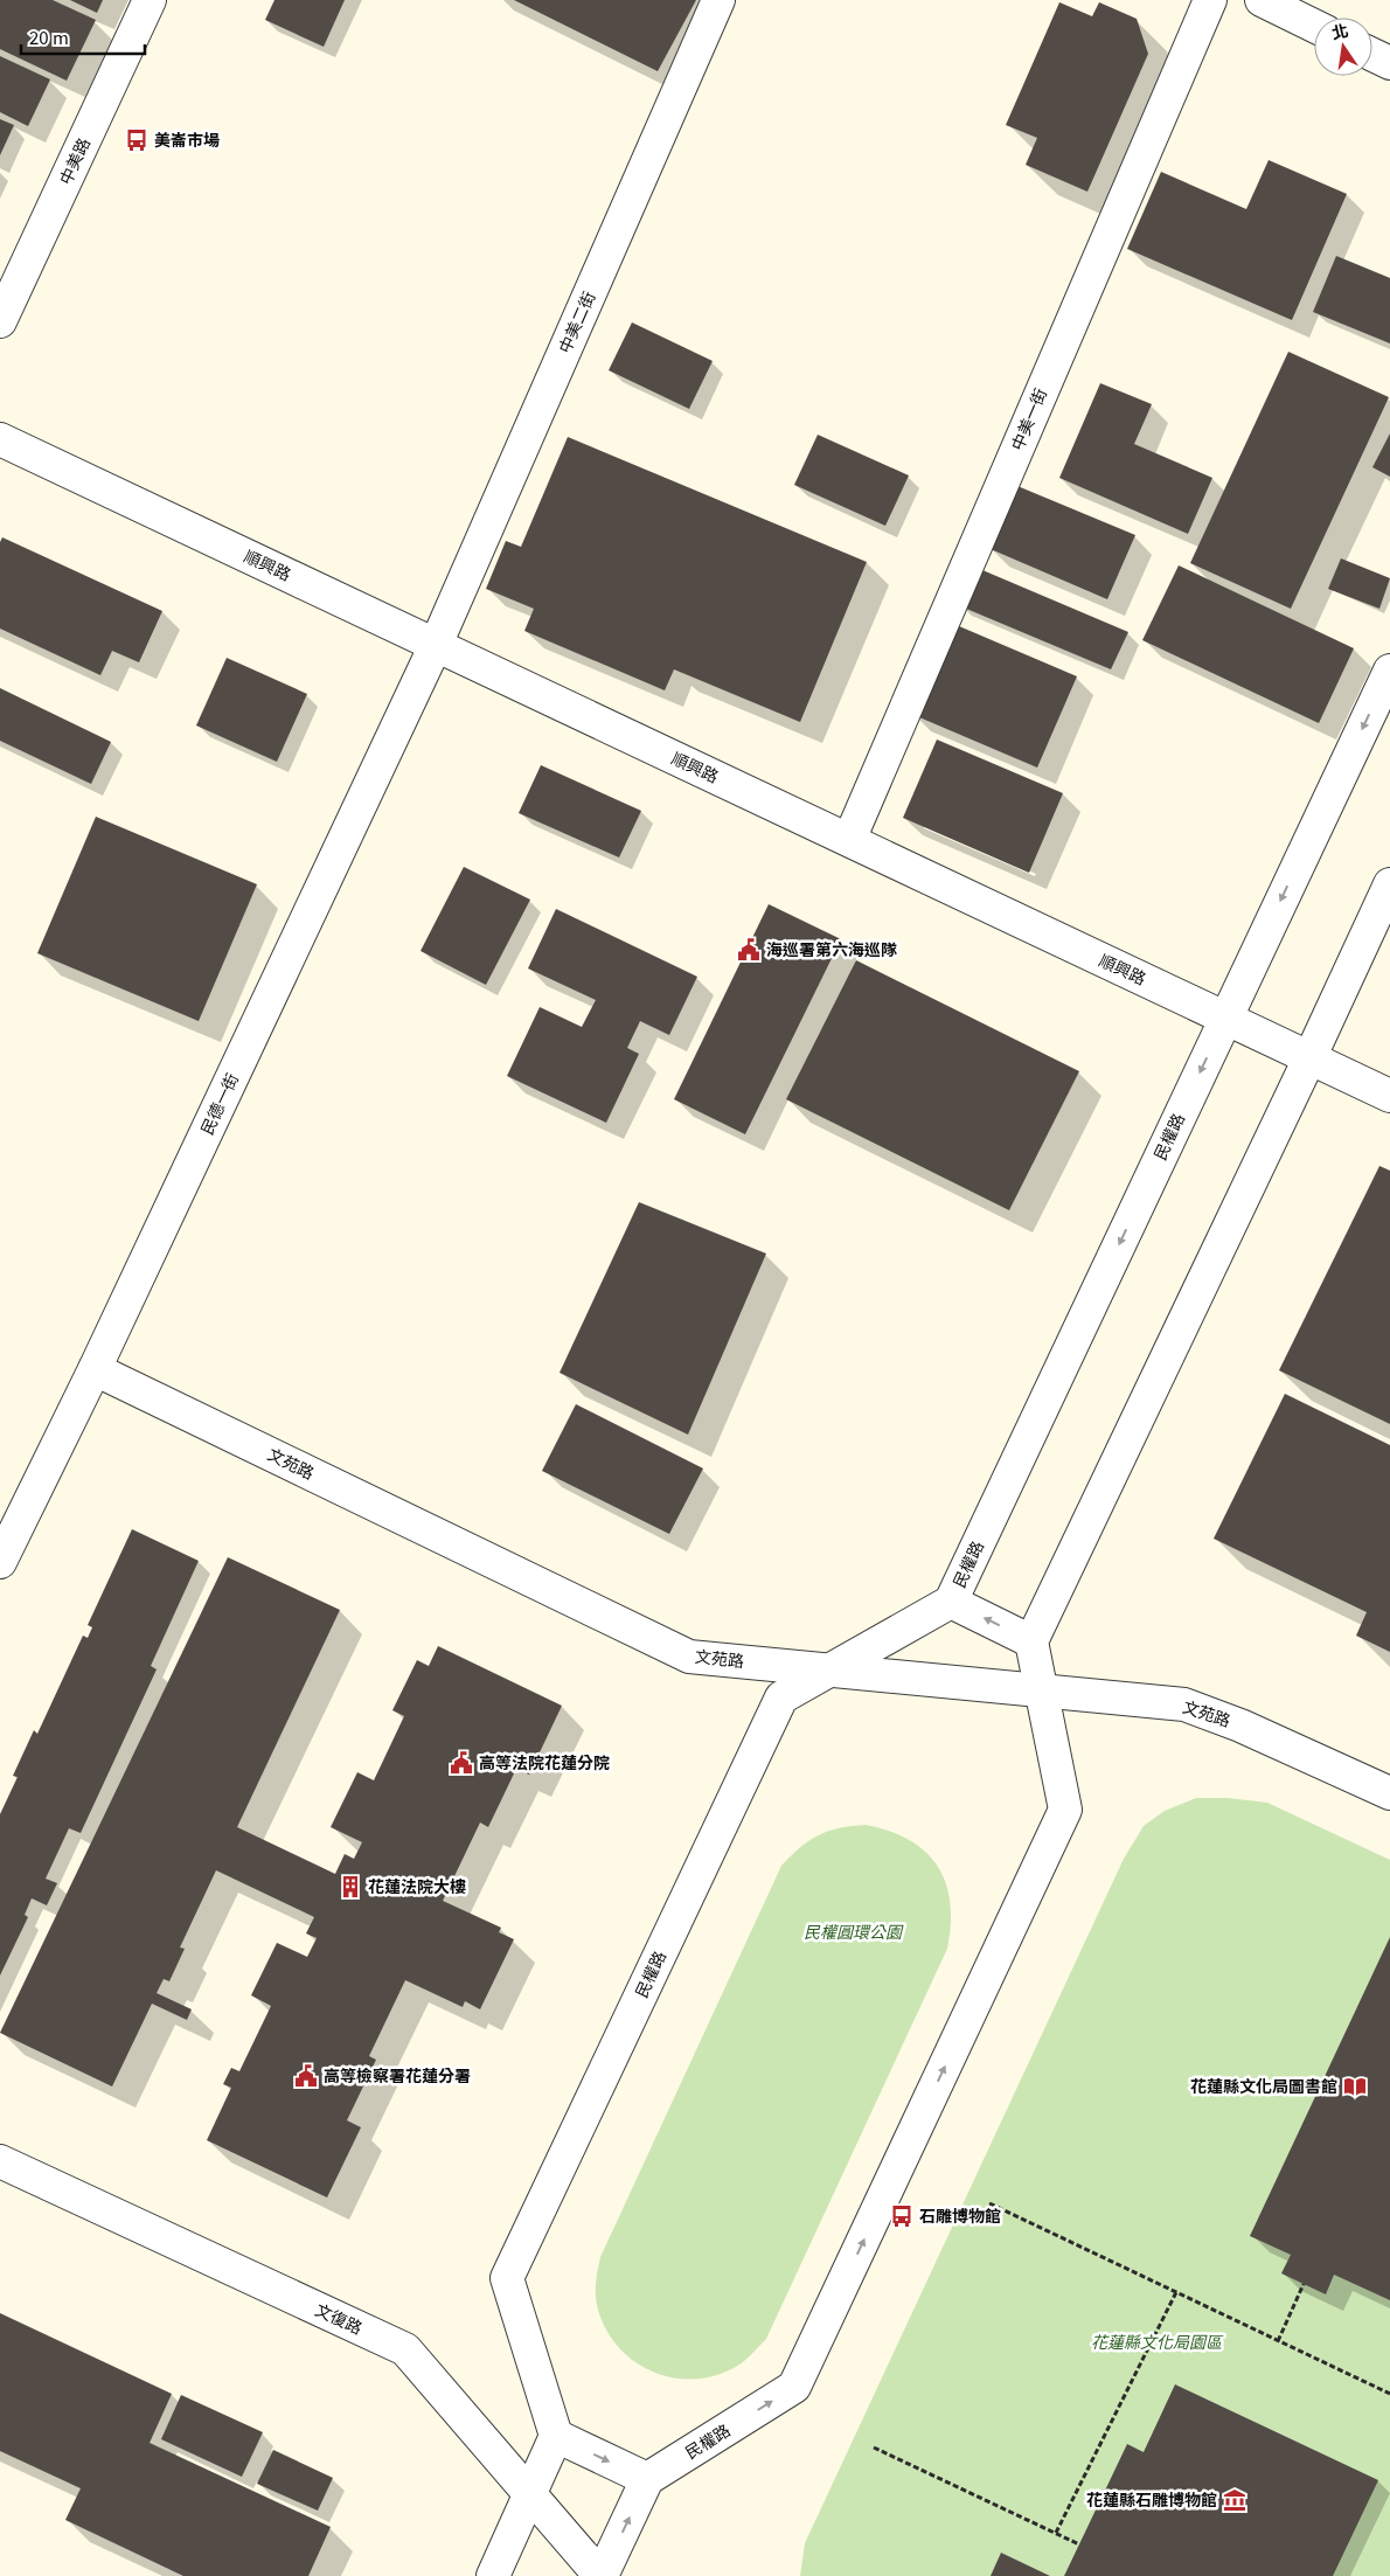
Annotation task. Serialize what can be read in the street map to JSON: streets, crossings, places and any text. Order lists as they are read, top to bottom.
{
  "streets": {
    "street": [
      "中美路",
      "中美二街",
      "中美一街",
      "順興路",
      "民德一街",
      "民權路",
      "文苑路",
      "文復路"
    ]
  },
  "crossings": [
    ["中美二街", "順興路"],
    ["中美二街", "民德一街"],
    ["中美一街", "順興路"],
    ["順興路", "民德一街"],
    ["順興路", "民權路"],
    ["民德一街", "文苑路"],
    ["民權路", "文苑路"]
  ],
  "parks": ["民權圓環公園", "花蓮縣文化局園區"],
  "places": {
    "bus stop": ["美崙市場", "石雕博物館"],
    "public building": ["海巡署第六海巡隊", "高等法院花蓮分院", "高等檢察署花蓮分署"],
    "building": ["花蓮法院大樓"],
    "library": ["花蓮縣文化局圖書館"],
    "museum": ["花蓮縣石雕博物館"]
  },
  "scale_bar": "20 m",
  "north": "top"
}
